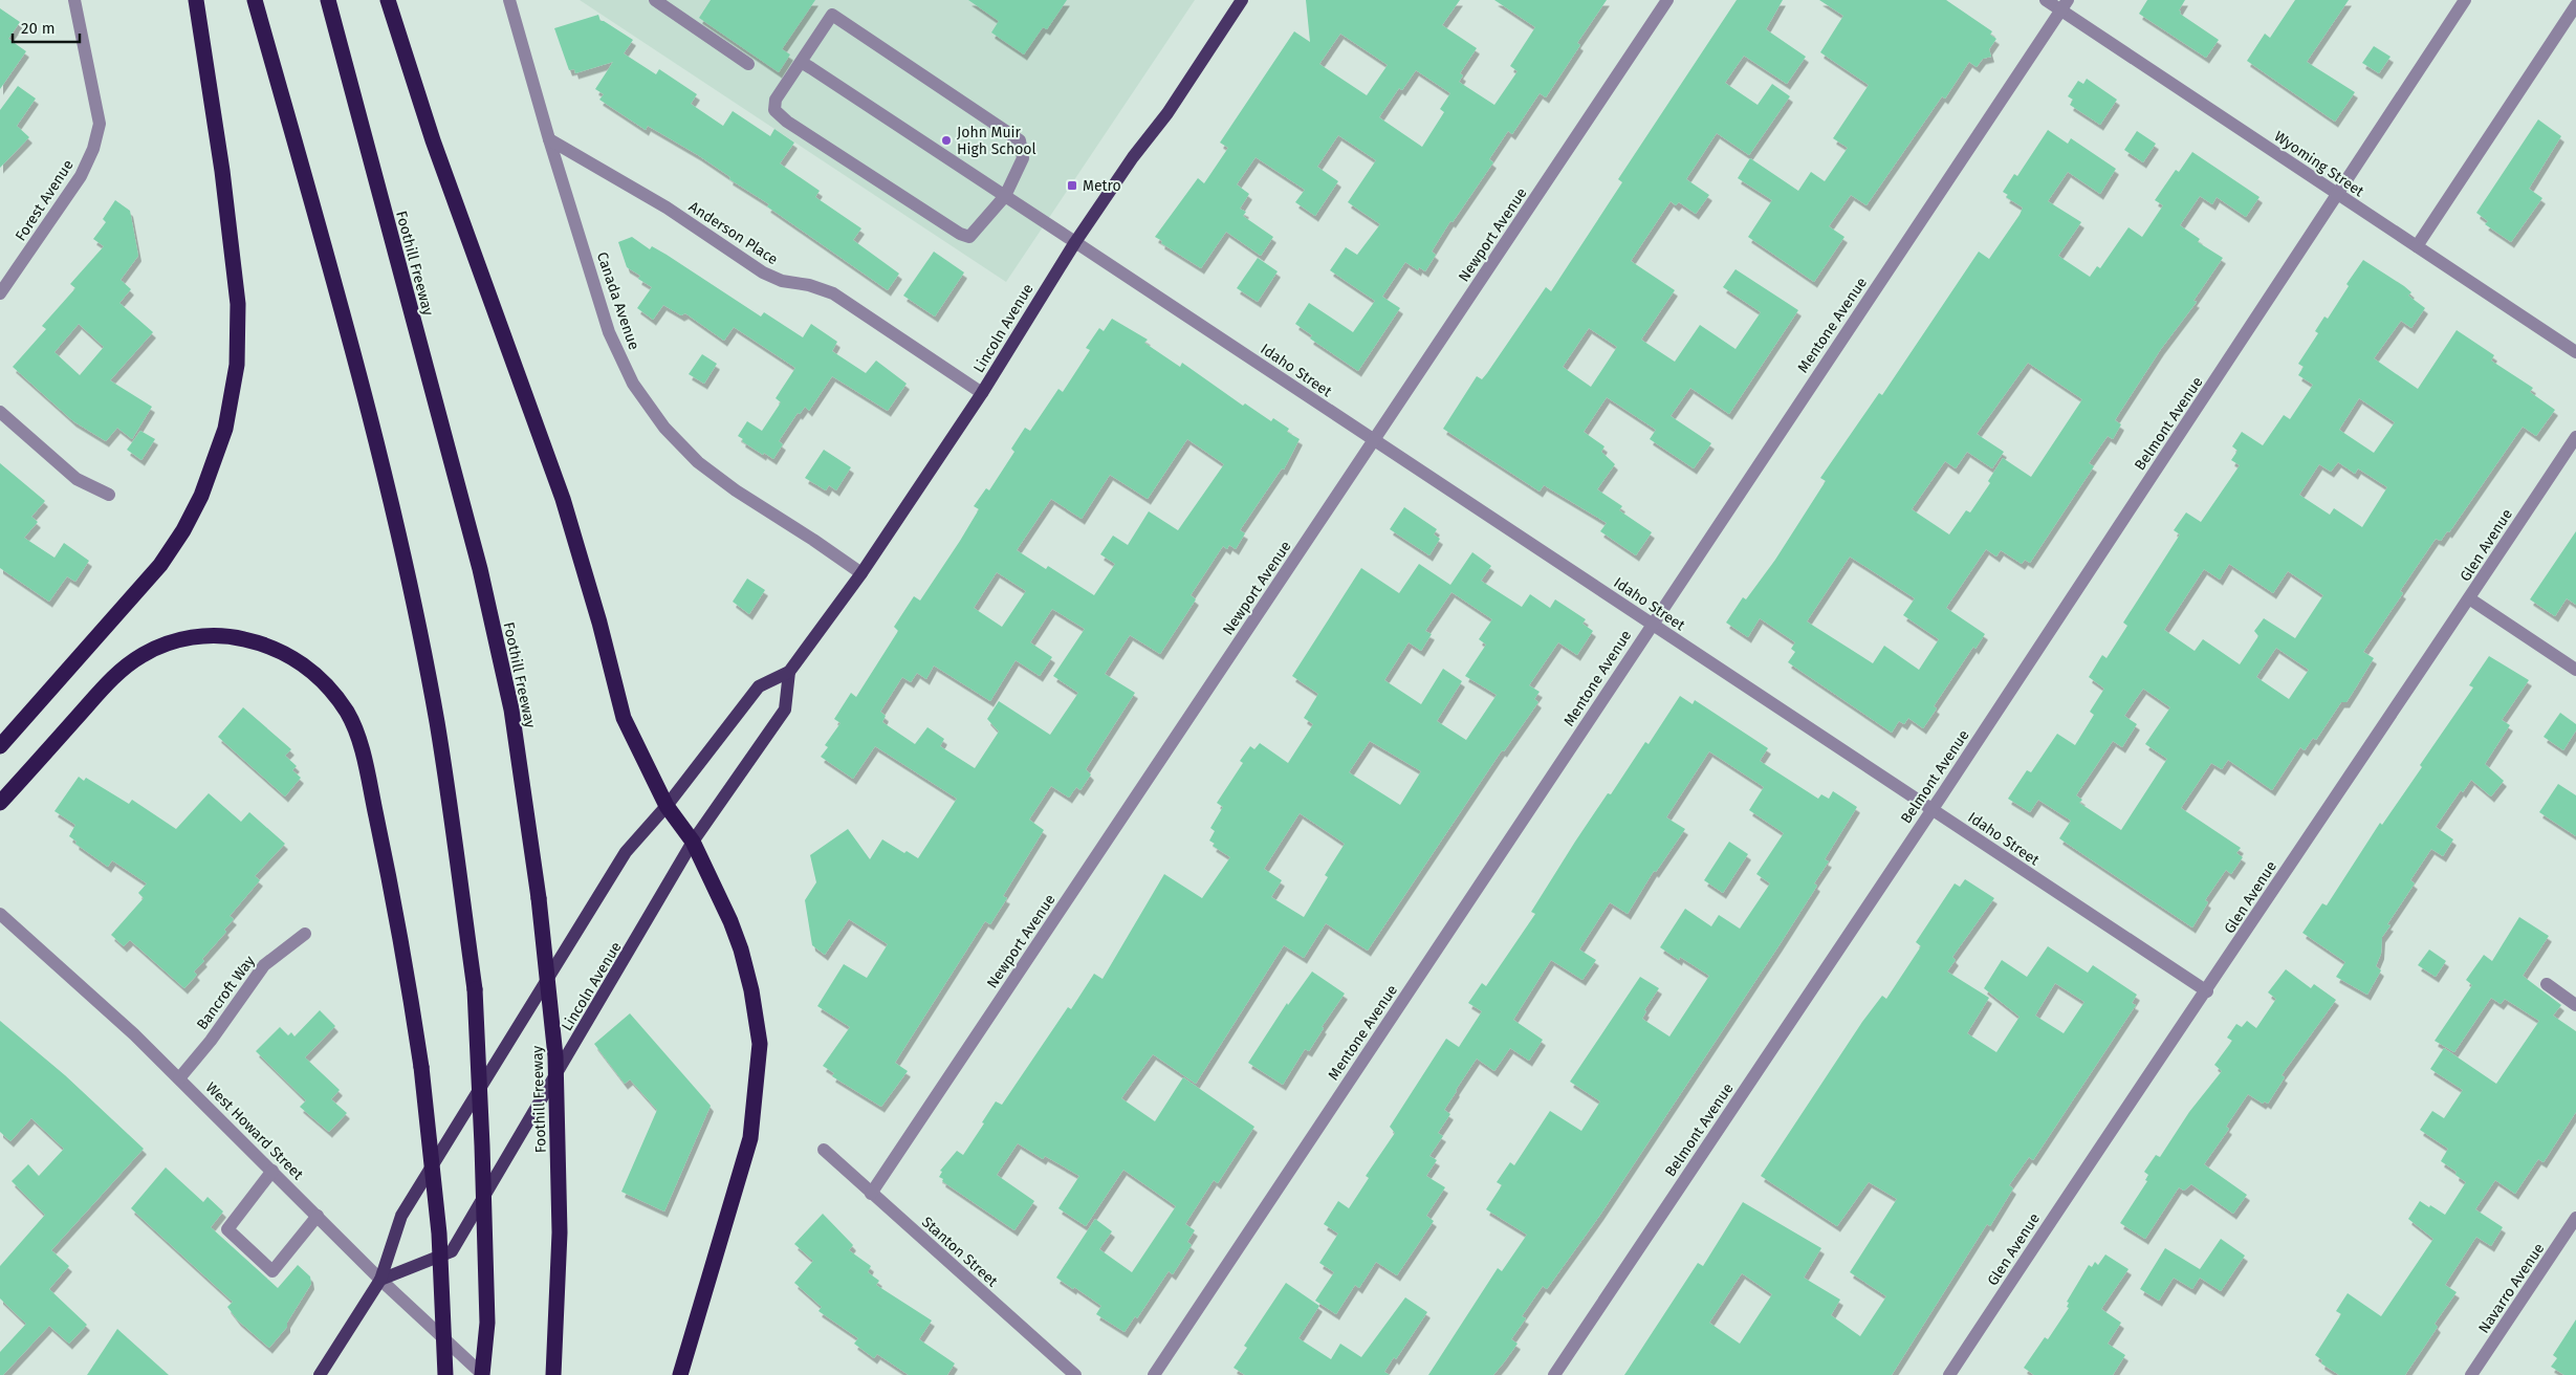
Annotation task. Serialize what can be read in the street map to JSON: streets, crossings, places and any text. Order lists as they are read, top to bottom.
{
  "streets": {
    "highway": ["Foothill Freeway"],
    "main road": ["Lincoln Avenue"],
    "street": [
      "Wyoming Street",
      "Forest Avenue",
      "Anderson Place",
      "Newport Avenue",
      "Canada Avenue",
      "Mentone Avenue",
      "Idaho Street",
      "Belmont Avenue",
      "Glen Avenue",
      "Bancroft Way",
      "West Howard Street",
      "Stanton Street",
      "Navarro Avenue"
    ]
  },
  "crossings": [
    ["Wyoming Street", "Mentone Avenue"],
    ["Wyoming Street", "Belmont Avenue"],
    ["Anderson Place", "Canada Avenue"],
    ["Anderson Place", "Lincoln Avenue"],
    ["Newport Avenue", "Idaho Street"],
    ["Newport Avenue", "Stanton Street"],
    ["Canada Avenue", "Lincoln Avenue"],
    ["Mentone Avenue", "Idaho Street"],
    ["Lincoln Avenue", "Idaho Street"],
    ["Lincoln Avenue", "West Howard Street"],
    ["Idaho Street", "Belmont Avenue"],
    ["Idaho Street", "Glen Avenue"],
    ["Bancroft Way", "West Howard Street"]
  ],
  "places": {
    "other": ["John Muir High School"],
    "transit": ["Metro"]
  },
  "scale_bar": "20 m"
}
